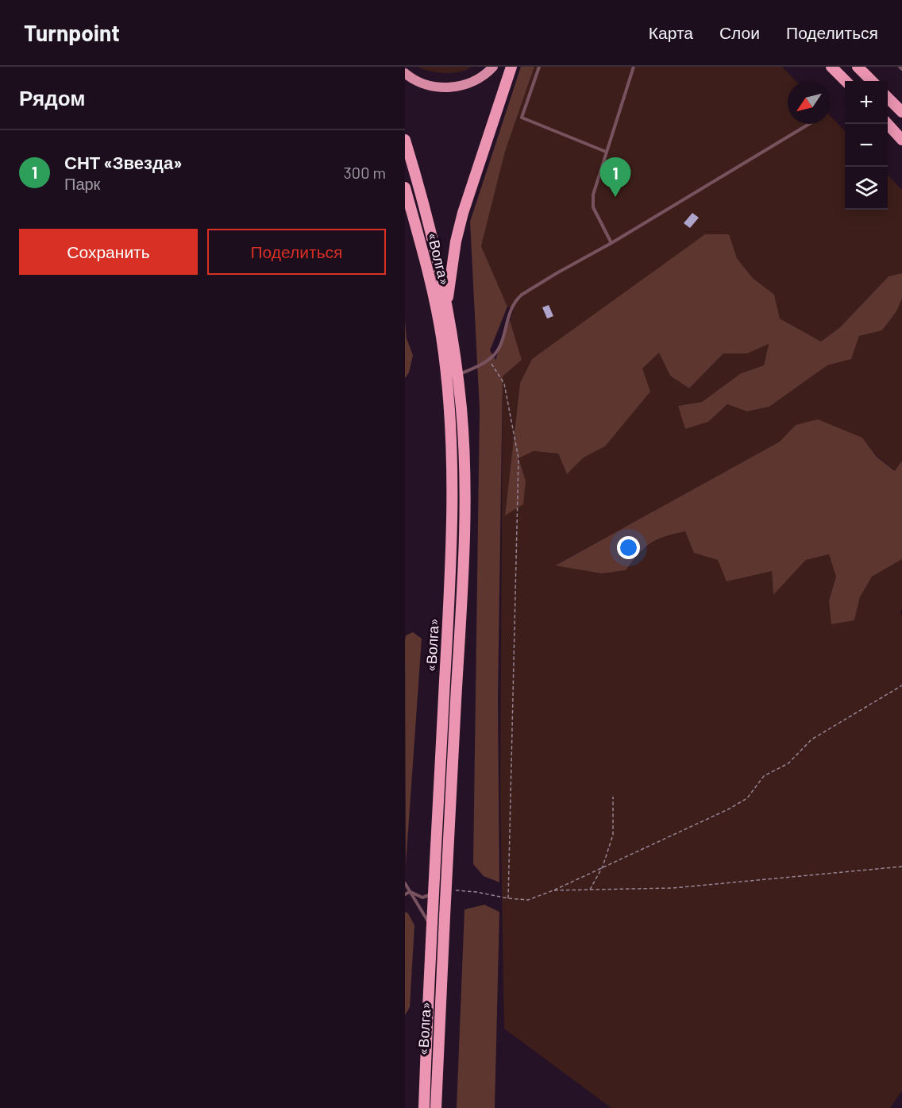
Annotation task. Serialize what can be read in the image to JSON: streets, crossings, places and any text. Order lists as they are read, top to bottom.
{
  "streets": {
    "highway": ["«Волга»"]
  },
  "north": "bottom left",
  "page": {
    "header": "Turnpoint",
    "nav": ["Карта", "Слои", "Поделиться"],
    "heading": "Рядом",
    "map_buttons": ["+", "−"],
    "list": [
      {
        "mark": "1",
        "name": "СНТ «Звезда»",
        "note": "Парк",
        "value": "300 m"
      }
    ],
    "pins": "1",
    "buttons": ["Сохранить", "Поделиться"]
  }
}
